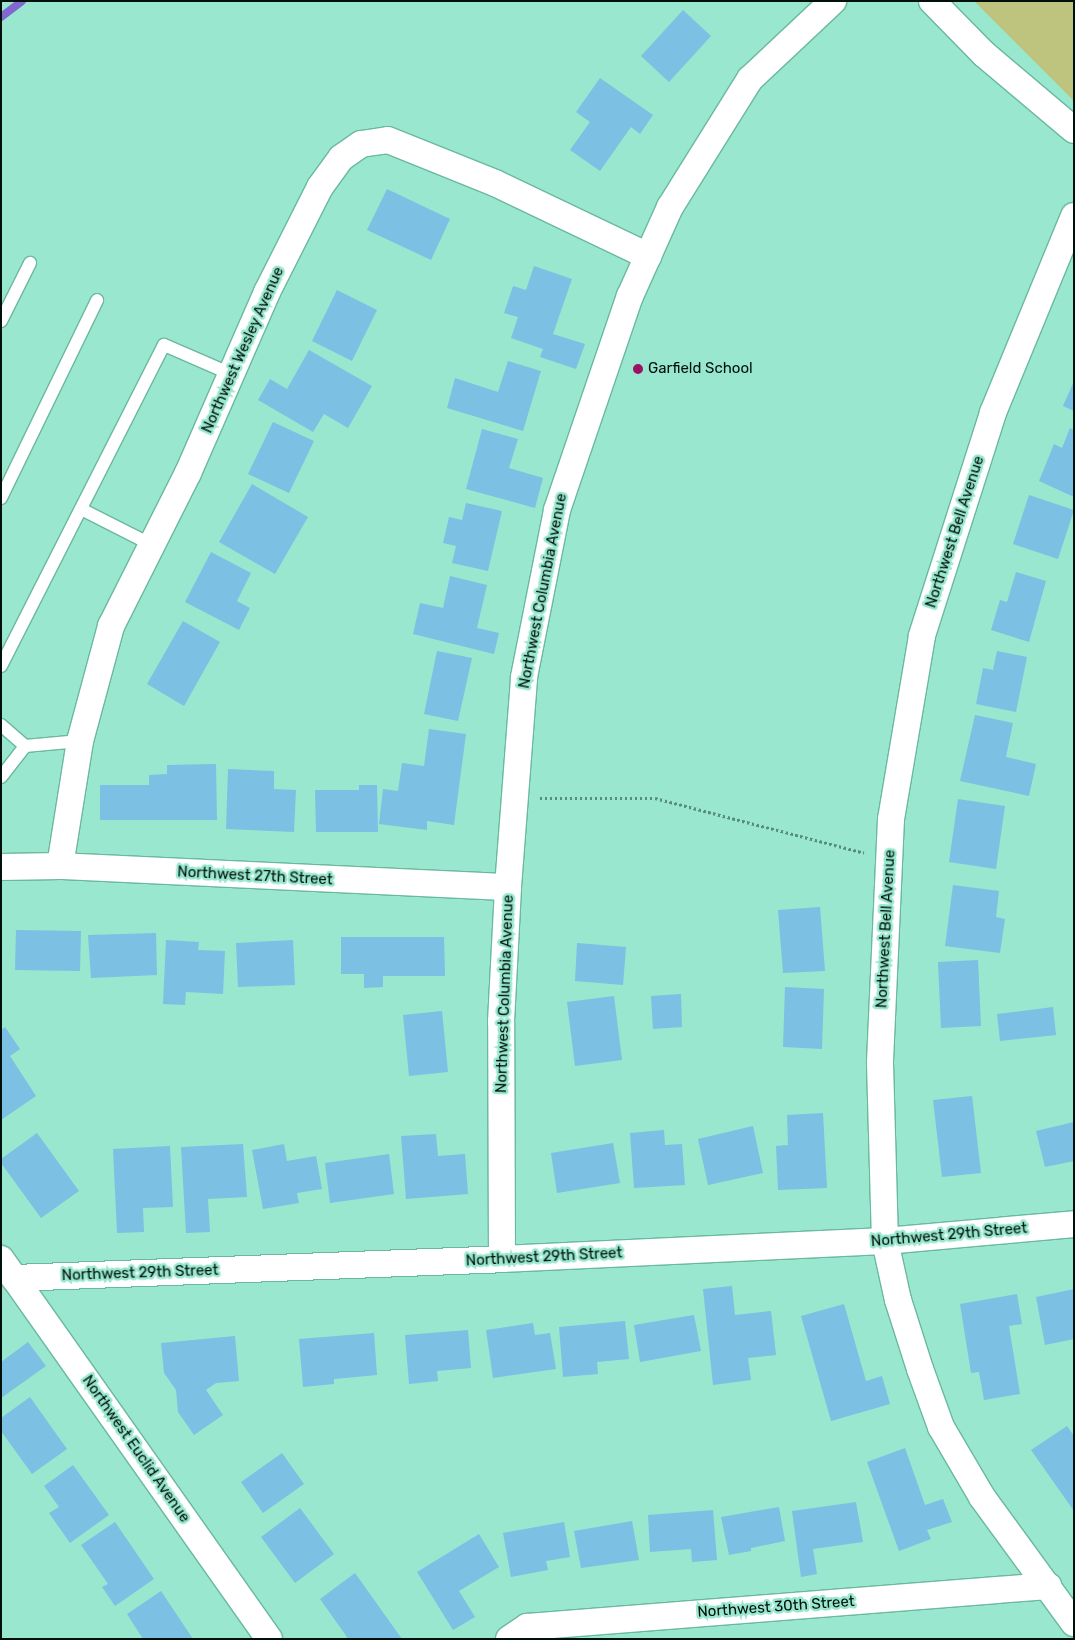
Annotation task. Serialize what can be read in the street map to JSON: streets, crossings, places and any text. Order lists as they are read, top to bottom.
{
  "streets": {
    "street": [
      "Northwest Wesley Avenue",
      "Northwest Bell Avenue",
      "Northwest Columbia Avenue",
      "Northwest 27th Street",
      "Northwest 29th Street",
      "Northwest Euclid Avenue",
      "Northwest 30th Street"
    ]
  },
  "crossings": [
    ["Northwest Wesley Avenue", "Northwest Columbia Avenue"],
    ["Northwest Wesley Avenue", "Northwest 27th Street"],
    ["Northwest Bell Avenue", "Northwest 29th Street"],
    ["Northwest Bell Avenue", "Northwest 30th Street"],
    ["Northwest Columbia Avenue", "Northwest 27th Street"],
    ["Northwest Columbia Avenue", "Northwest 29th Street"],
    ["Northwest 29th Street", "Northwest Euclid Avenue"]
  ],
  "places": ["Garfield School"]
}
